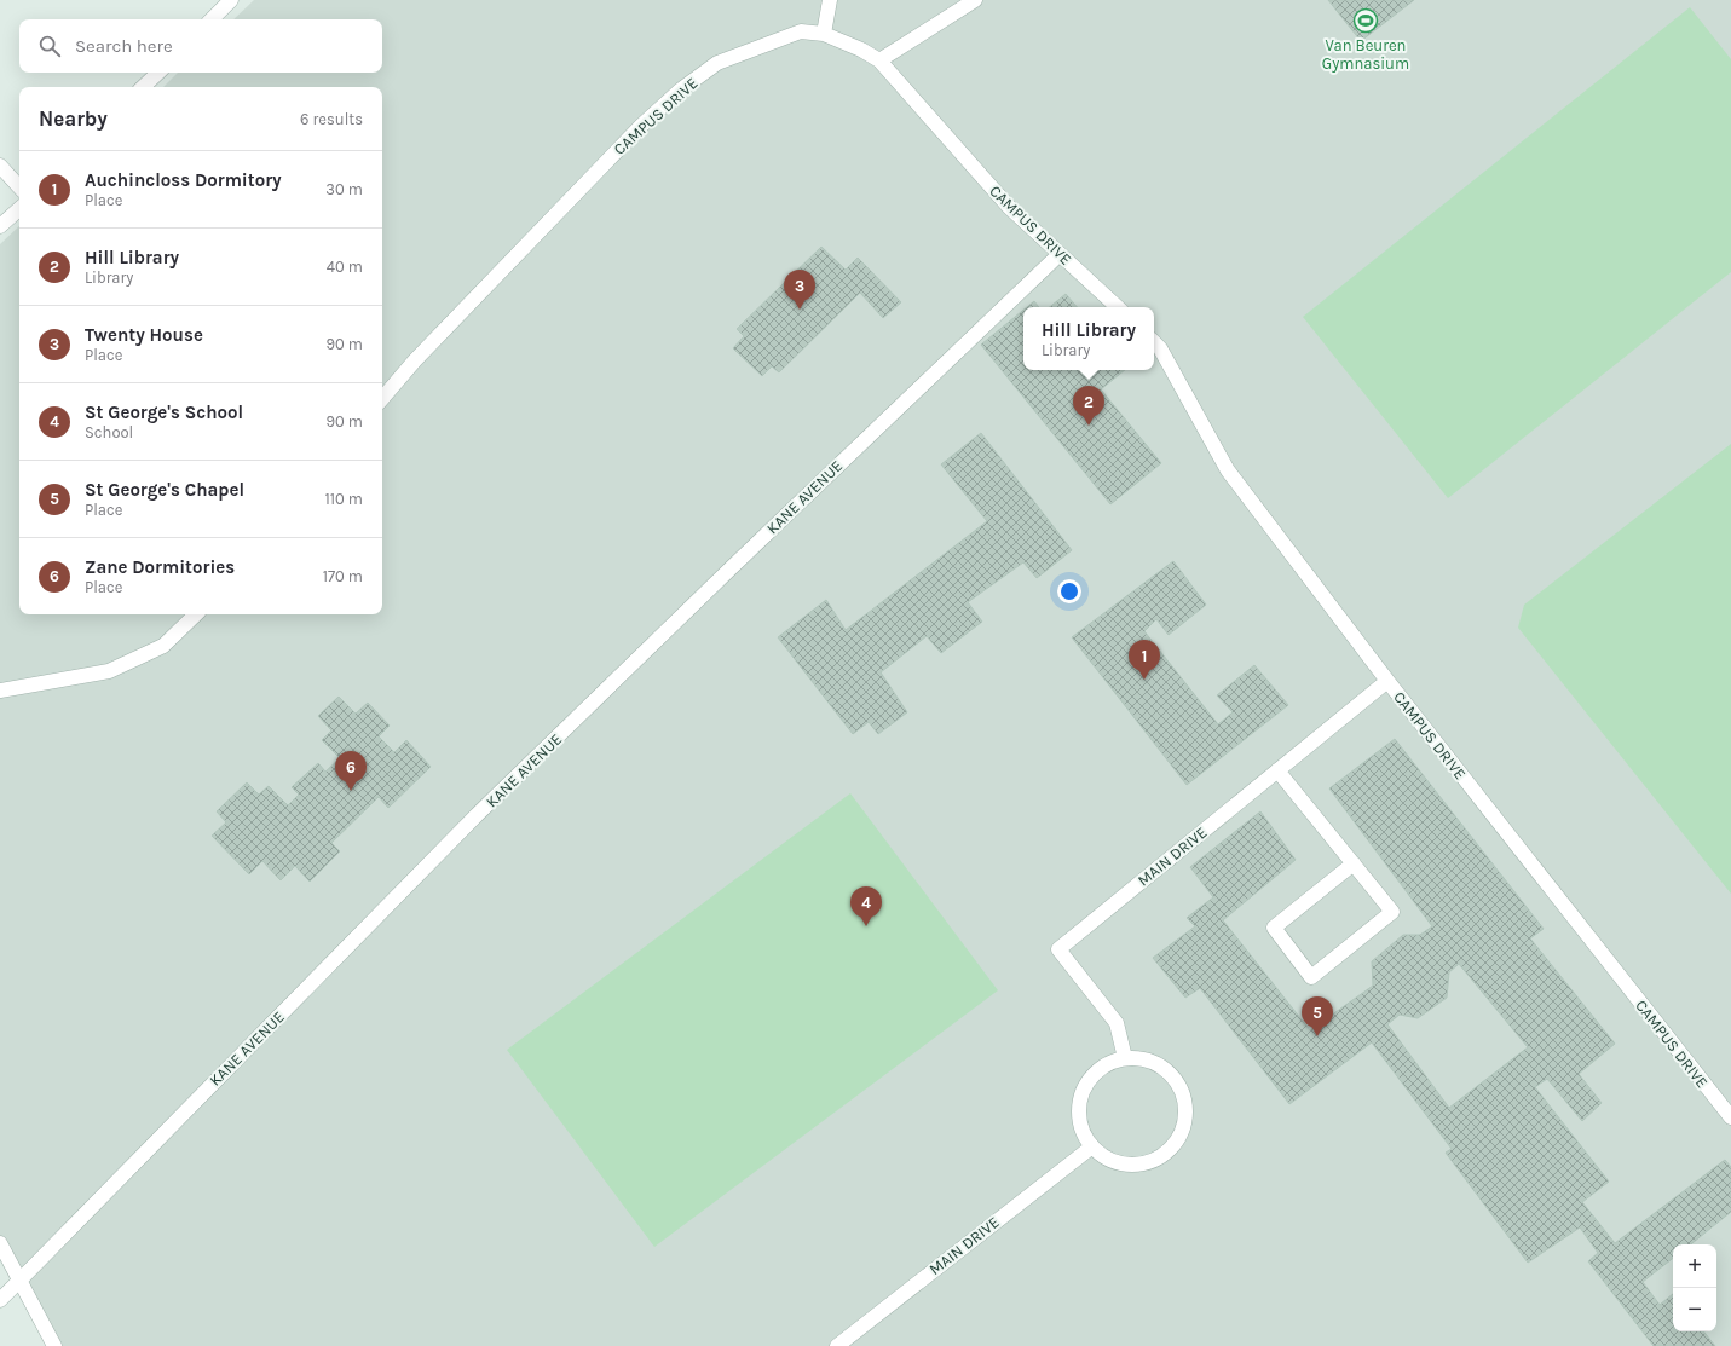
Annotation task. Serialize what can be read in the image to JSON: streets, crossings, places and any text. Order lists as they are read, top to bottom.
{
  "streets": {
    "street": ["CAMPUS DRIVE", "KANE AVENUE", "MAIN DRIVE"]
  },
  "crossings": [
    ["CAMPUS DRIVE", "KANE AVENUE"],
    ["CAMPUS DRIVE", "MAIN DRIVE"]
  ],
  "places": {
    "sports": ["Van Beuren Gymnasium"]
  },
  "page": {
    "search": "Search here",
    "heading": ["Nearby", "6 results"],
    "list": [
      {
        "mark": "1",
        "name": "Auchincloss Dormitory",
        "note": "Place",
        "value": "30 m"
      },
      {
        "mark": "2",
        "name": "Hill Library",
        "note": "Library",
        "value": "40 m"
      },
      {
        "mark": "3",
        "name": "Twenty House",
        "note": "Place",
        "value": "90 m"
      },
      {
        "mark": "4",
        "name": "St George's School",
        "note": "School",
        "value": "90 m"
      },
      {
        "mark": "5",
        "name": "St George's Chapel",
        "note": "Place",
        "value": "110 m"
      },
      {
        "mark": "6",
        "name": "Zane Dormitories",
        "note": "Place",
        "value": "170 m"
      }
    ],
    "pins": [
      "3",
      "2",
      "1",
      "6",
      "4",
      "5"
    ],
    "popup": ["Hill Library", "Library"],
    "map_buttons": ["+", "−"]
  }
}
